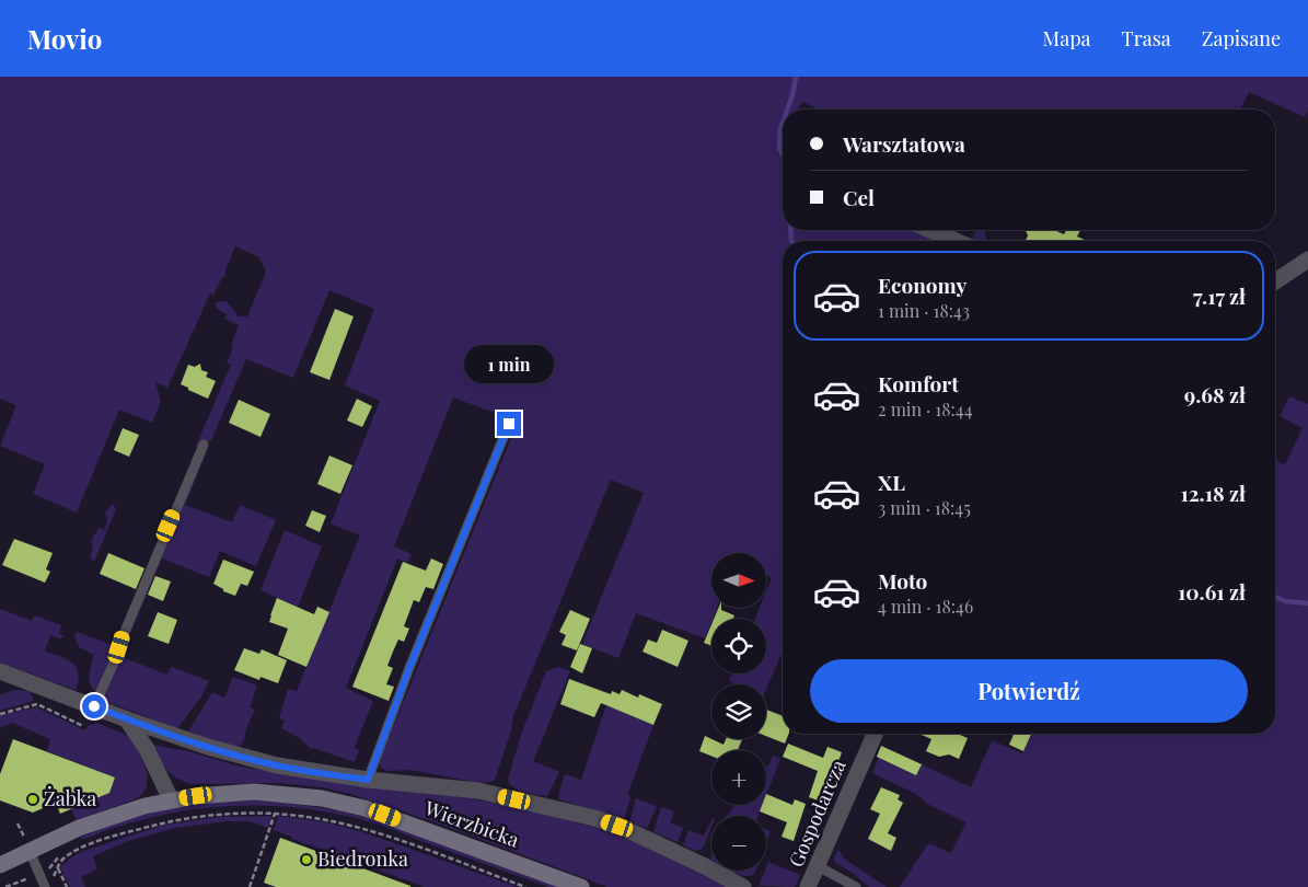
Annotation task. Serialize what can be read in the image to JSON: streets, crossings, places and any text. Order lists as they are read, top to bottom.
{
  "streets": {
    "street": ["Gospodarcza", "Wierzbicka"]
  },
  "places": ["Żabka", "Biedronka"],
  "north": "right",
  "page": {
    "header": "Movio",
    "nav": ["Mapa", "Trasa", "Zapisane"],
    "banner": ["Warsztatowa", "Cel"],
    "list": [
      {
        "name": "Economy",
        "note": "1 min · 18:43",
        "value": "7.17 zł"
      },
      {
        "name": "Komfort",
        "note": "2 min · 18:44",
        "value": "9.68 zł"
      },
      {
        "name": "XL",
        "note": "3 min · 18:45",
        "value": "12.18 zł"
      },
      {
        "name": "Moto",
        "note": "4 min · 18:46",
        "value": "10.61 zł"
      }
    ],
    "bubble": "1 min",
    "map_buttons": ["+", "−"],
    "buttons": "Potwierdź"
  }
}
